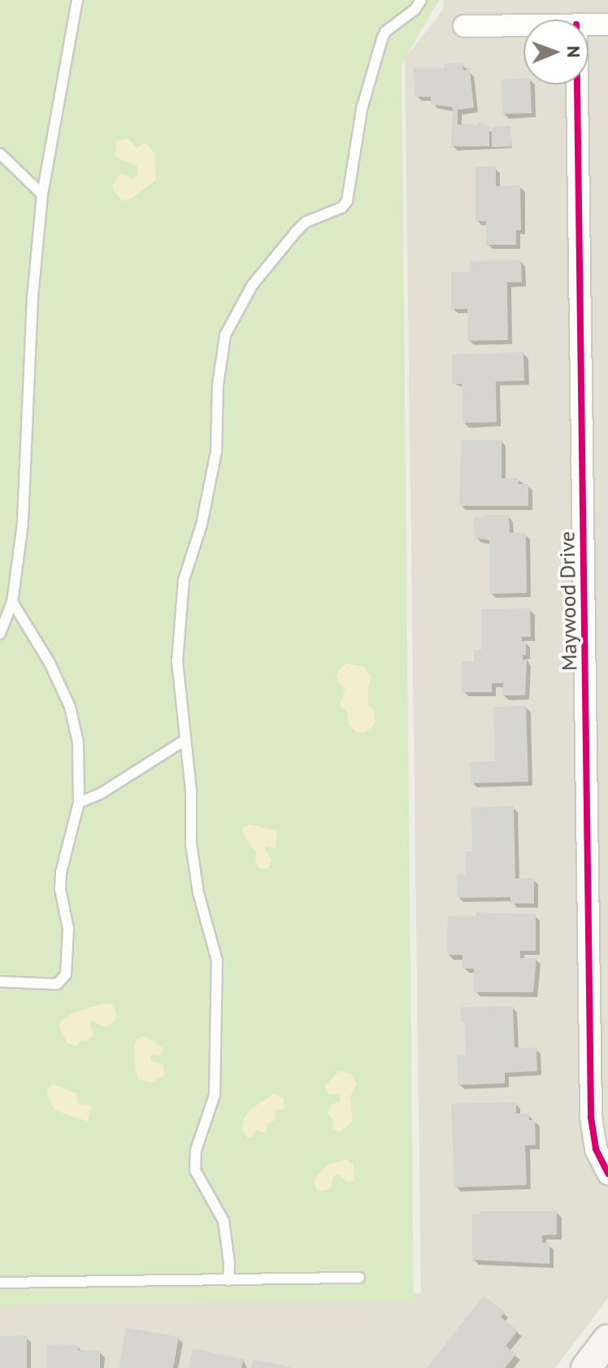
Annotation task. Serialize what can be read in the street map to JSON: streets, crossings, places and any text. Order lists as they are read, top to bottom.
{
  "streets": {
    "street": ["Maywood Drive"]
  },
  "north": "right"
}
